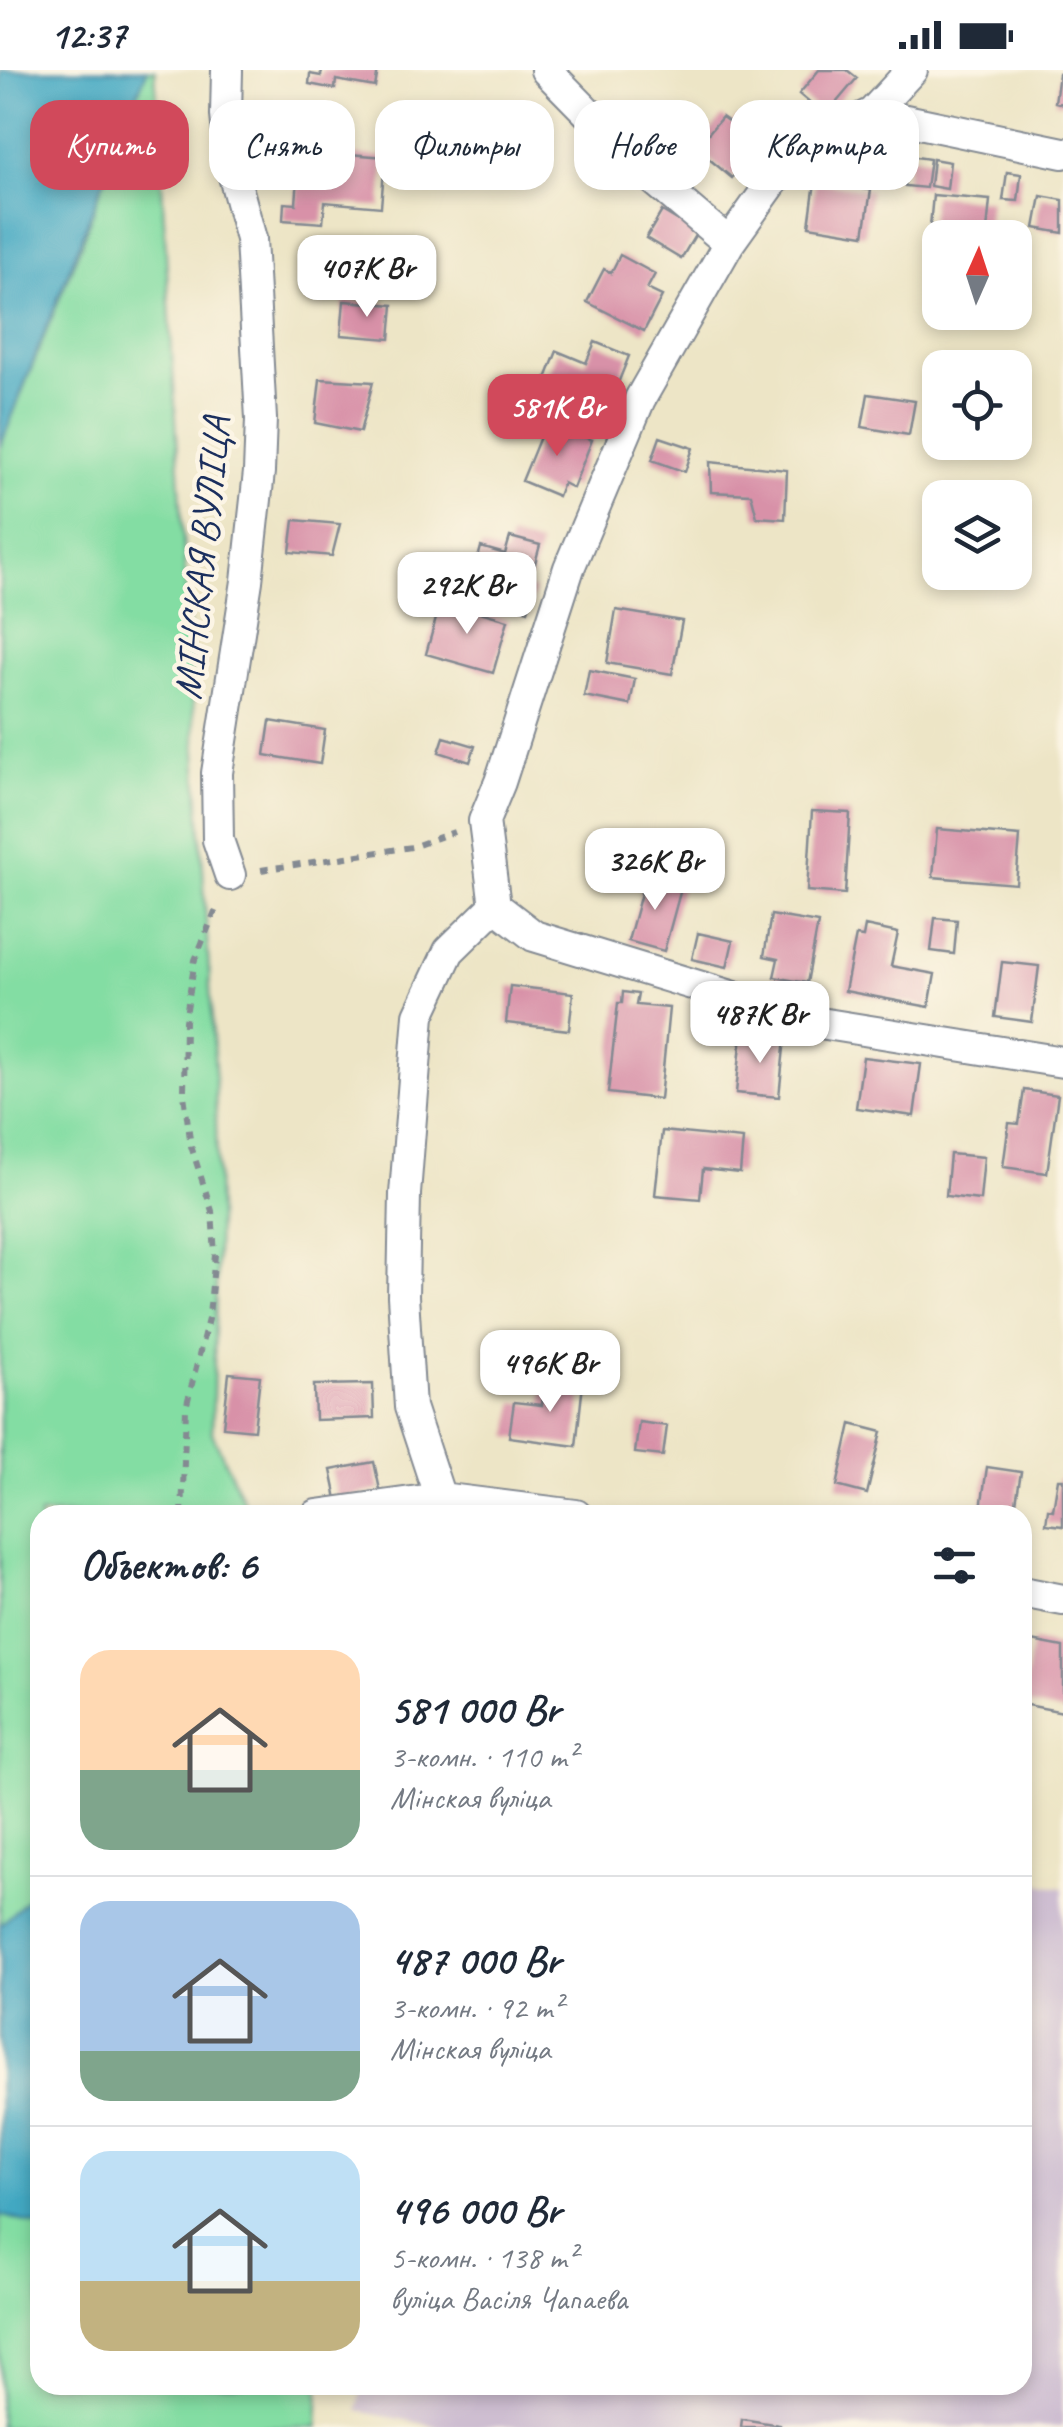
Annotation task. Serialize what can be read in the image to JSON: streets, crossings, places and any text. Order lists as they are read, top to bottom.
{
  "streets": {
    "street": ["МІНСКАЯ ВУЛІЦА"]
  },
  "north": "top",
  "page": {
    "status": "12:37",
    "chip": [
      "Купить",
      "Снять",
      "Фильтры",
      "Новое",
      "Квартира"
    ],
    "price": [
      "407K Br",
      "581K Br",
      "292K Br",
      "326K Br",
      "487K Br",
      "496K Br"
    ],
    "heading": "Объектов: 6",
    "list": [
      {
        "name": "581 000 Br",
        "note": "3-комн. · 110 m² · Мінская вуліца"
      },
      {
        "name": "487 000 Br",
        "note": "3-комн. · 92 m² · Мінская вуліца"
      },
      {
        "name": "496 000 Br",
        "note": "5-комн. · 138 m² · вуліца Васіля Чапаева"
      }
    ]
  }
}
